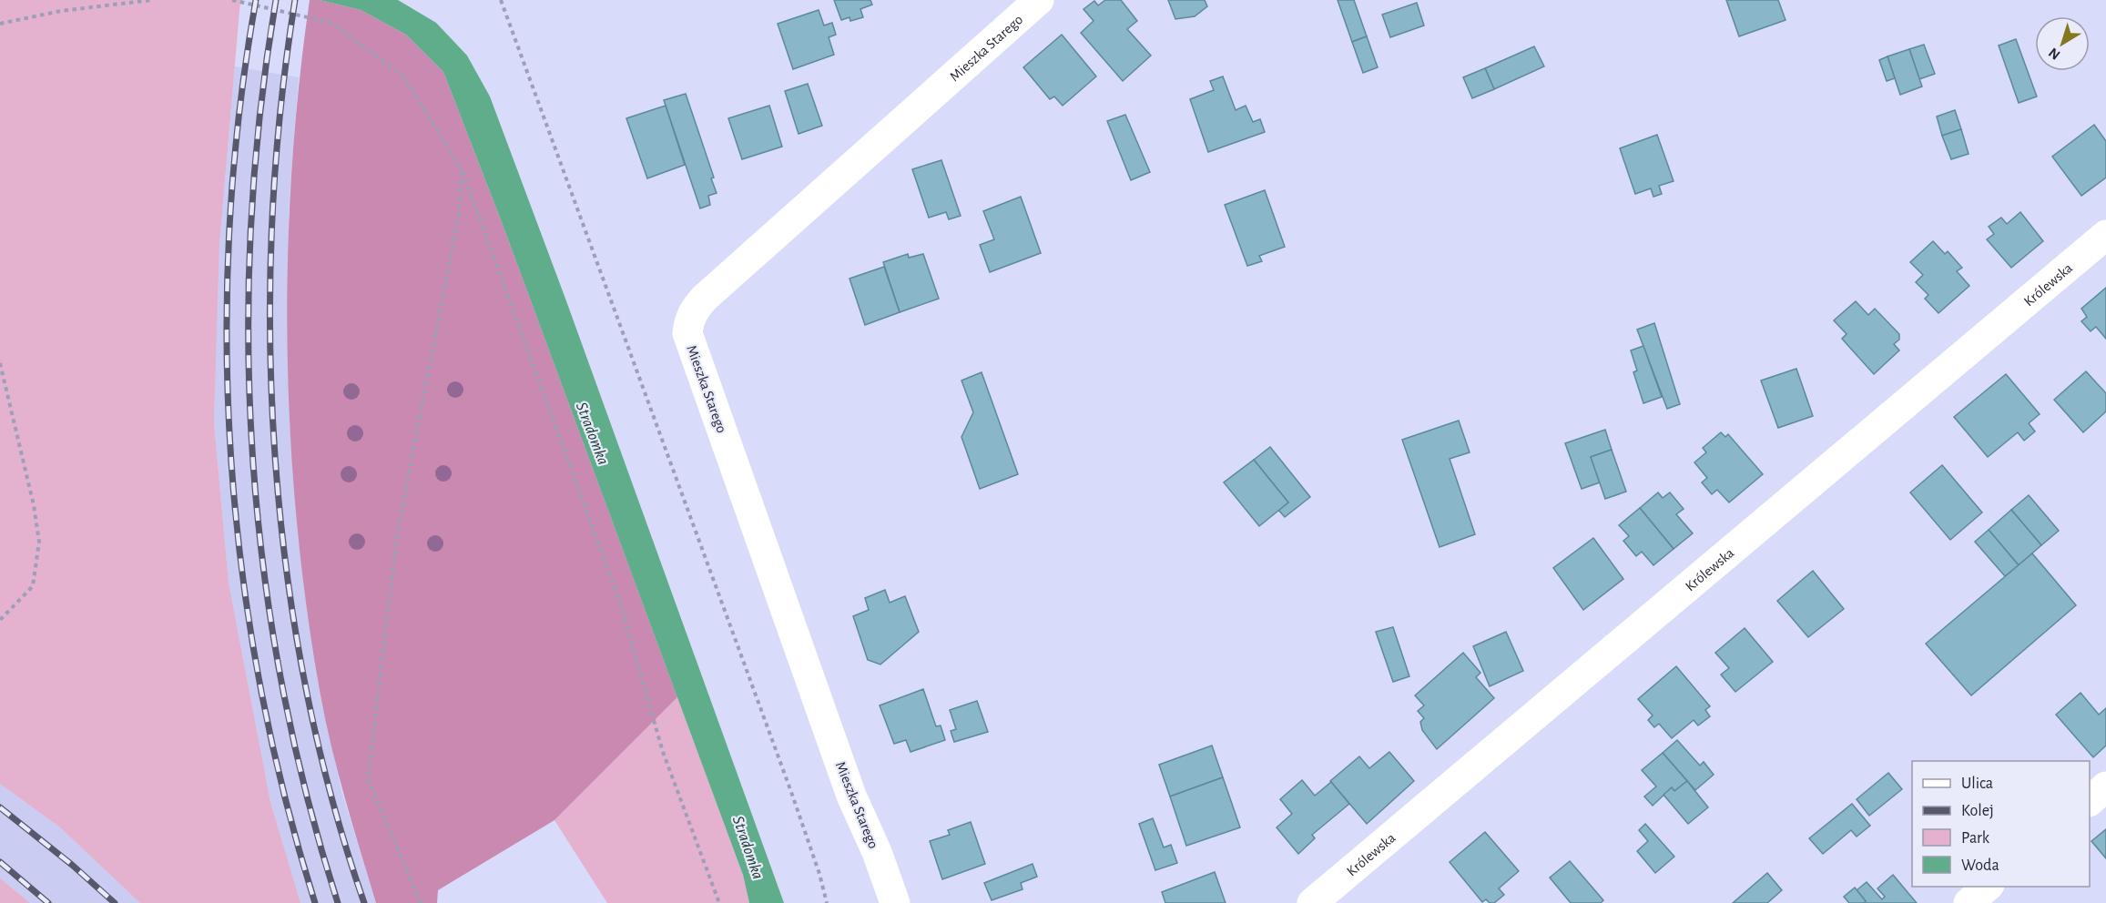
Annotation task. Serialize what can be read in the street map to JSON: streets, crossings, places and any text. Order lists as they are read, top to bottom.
{
  "streets": {
    "street": ["Mieszka Starego", "Królewska"]
  },
  "water": ["Stradomka"],
  "legend": [
    "Ulica",
    "Kolej",
    "Park",
    "Woda"
  ],
  "north": "bottom left"
}
